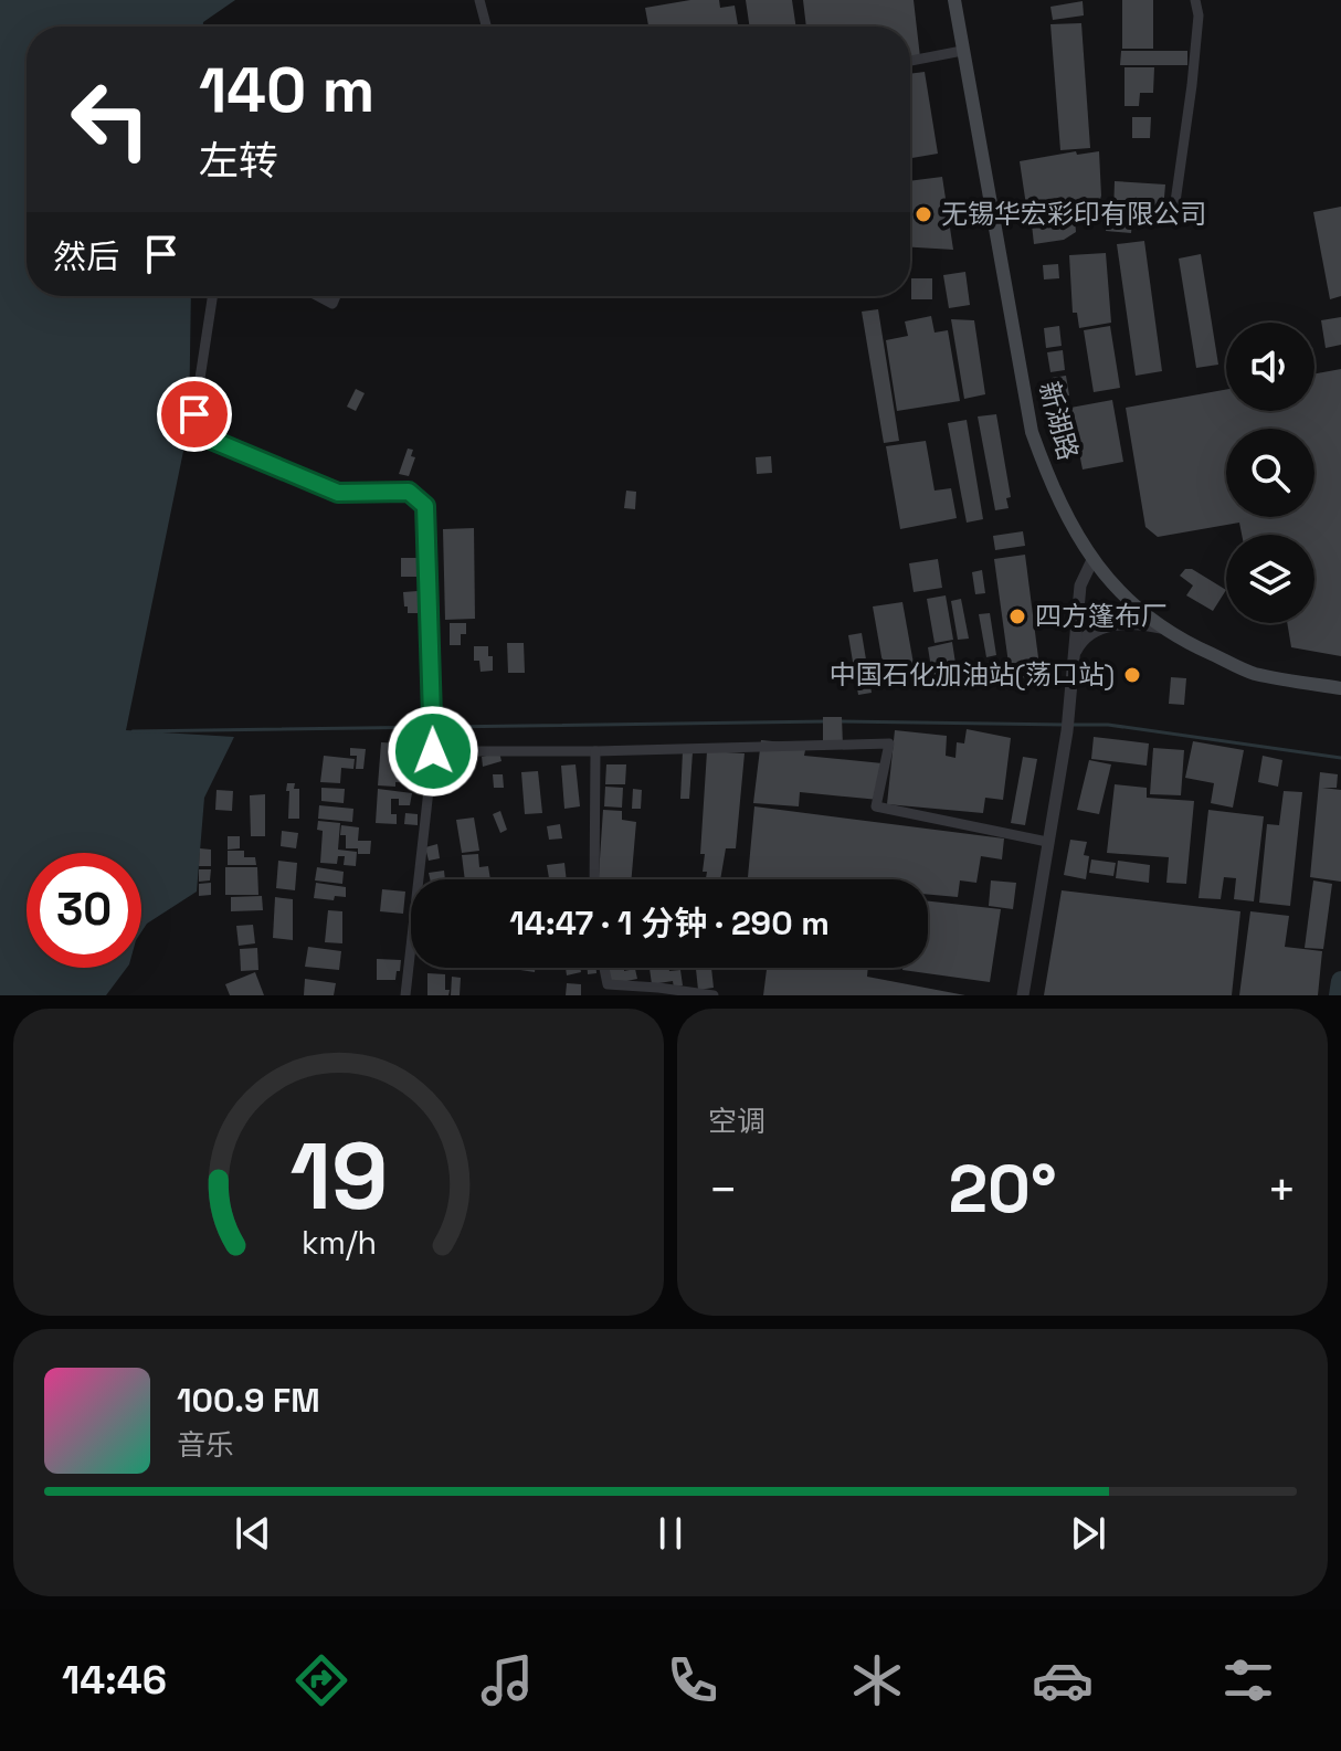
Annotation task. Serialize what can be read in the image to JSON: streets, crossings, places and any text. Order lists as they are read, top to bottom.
{
  "streets": {
    "main road": ["新湖路"]
  },
  "places": ["无锡华宏彩印有限公司", "四方篷布厂", "中国石化加油站(荡口站)"],
  "page": {
    "turn": ["140 m", "左转"],
    "then": "然后",
    "limit": "30",
    "trip": "14:47 · 1 分钟 · 290 m",
    "tile": "空调",
    "heat": ["−", "20°", "+"],
    "song": ["100.9 FM", "音乐"],
    "tabs": "14:46",
    "gauge": ["19", "km/h"]
  }
}
